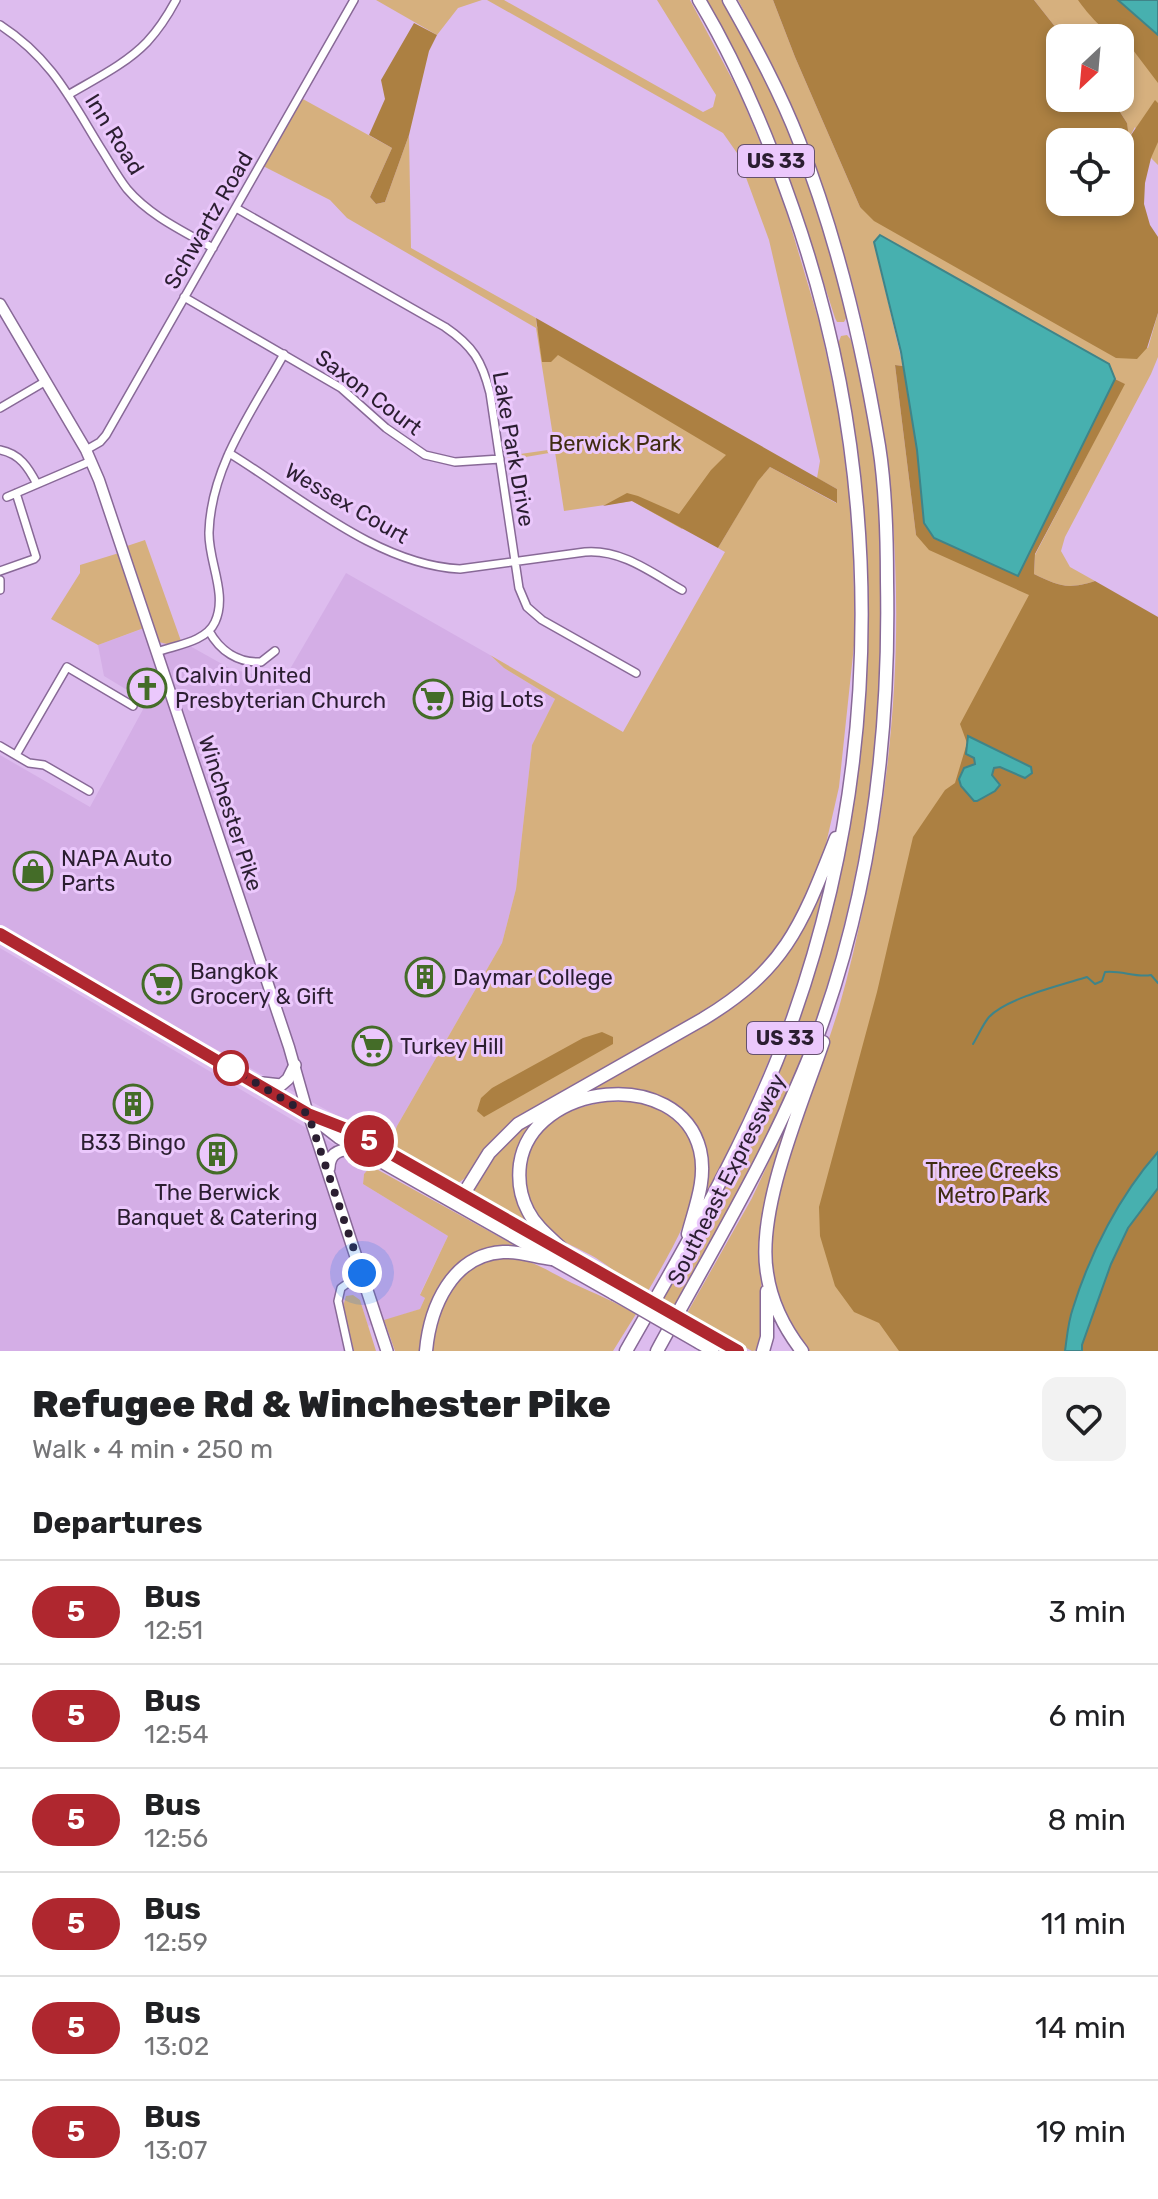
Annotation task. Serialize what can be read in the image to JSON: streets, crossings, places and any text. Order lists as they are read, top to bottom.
{
  "streets": {
    "highway": ["US 33", "Southeast Expressway"],
    "main road": ["Winchester Pike"],
    "street": [
      "Inn Road",
      "Schwartz Road",
      "Saxon Court",
      "Lake Park Drive",
      "Wessex Court"
    ]
  },
  "crossings": [
    ["Inn Road", "Schwartz Road"],
    ["Schwartz Road", "Saxon Court"],
    ["Schwartz Road", "Lake Park Drive"],
    ["Schwartz Road", "Winchester Pike"],
    ["Saxon Court", "Lake Park Drive"],
    ["Lake Park Drive", "Wessex Court"]
  ],
  "parks": ["Berwick Park", "Three Creeks Metro Park"],
  "places": {
    "church": ["Calvin United Presbyterian Church"],
    "supermarket": ["Big Lots", "Bangkok Grocery & Gift", "Turkey Hill"],
    "shop": ["NAPA Auto Parts"],
    "building": ["Daymar College", "B33 Bingo", "The Berwick Banquet & Catering"]
  },
  "lines": ["bus line 5"],
  "north": "bottom left",
  "page": {
    "on_map": "5",
    "heading": [
      ["Refugee Rd & Winchester Pike", "Walk · 4 min · 250 m"],
      "Departures"
    ],
    "list": [
      {
        "mark": "5",
        "name": "Bus",
        "note": "12:51",
        "value": "3 min"
      },
      {
        "mark": "5",
        "name": "Bus",
        "note": "12:54",
        "value": "6 min"
      },
      {
        "mark": "5",
        "name": "Bus",
        "note": "12:56",
        "value": "8 min"
      },
      {
        "mark": "5",
        "name": "Bus",
        "note": "12:59",
        "value": "11 min"
      },
      {
        "mark": "5",
        "name": "Bus",
        "note": "13:02",
        "value": "14 min"
      },
      {
        "mark": "5",
        "name": "Bus",
        "note": "13:07",
        "value": "19 min"
      }
    ]
  }
}
